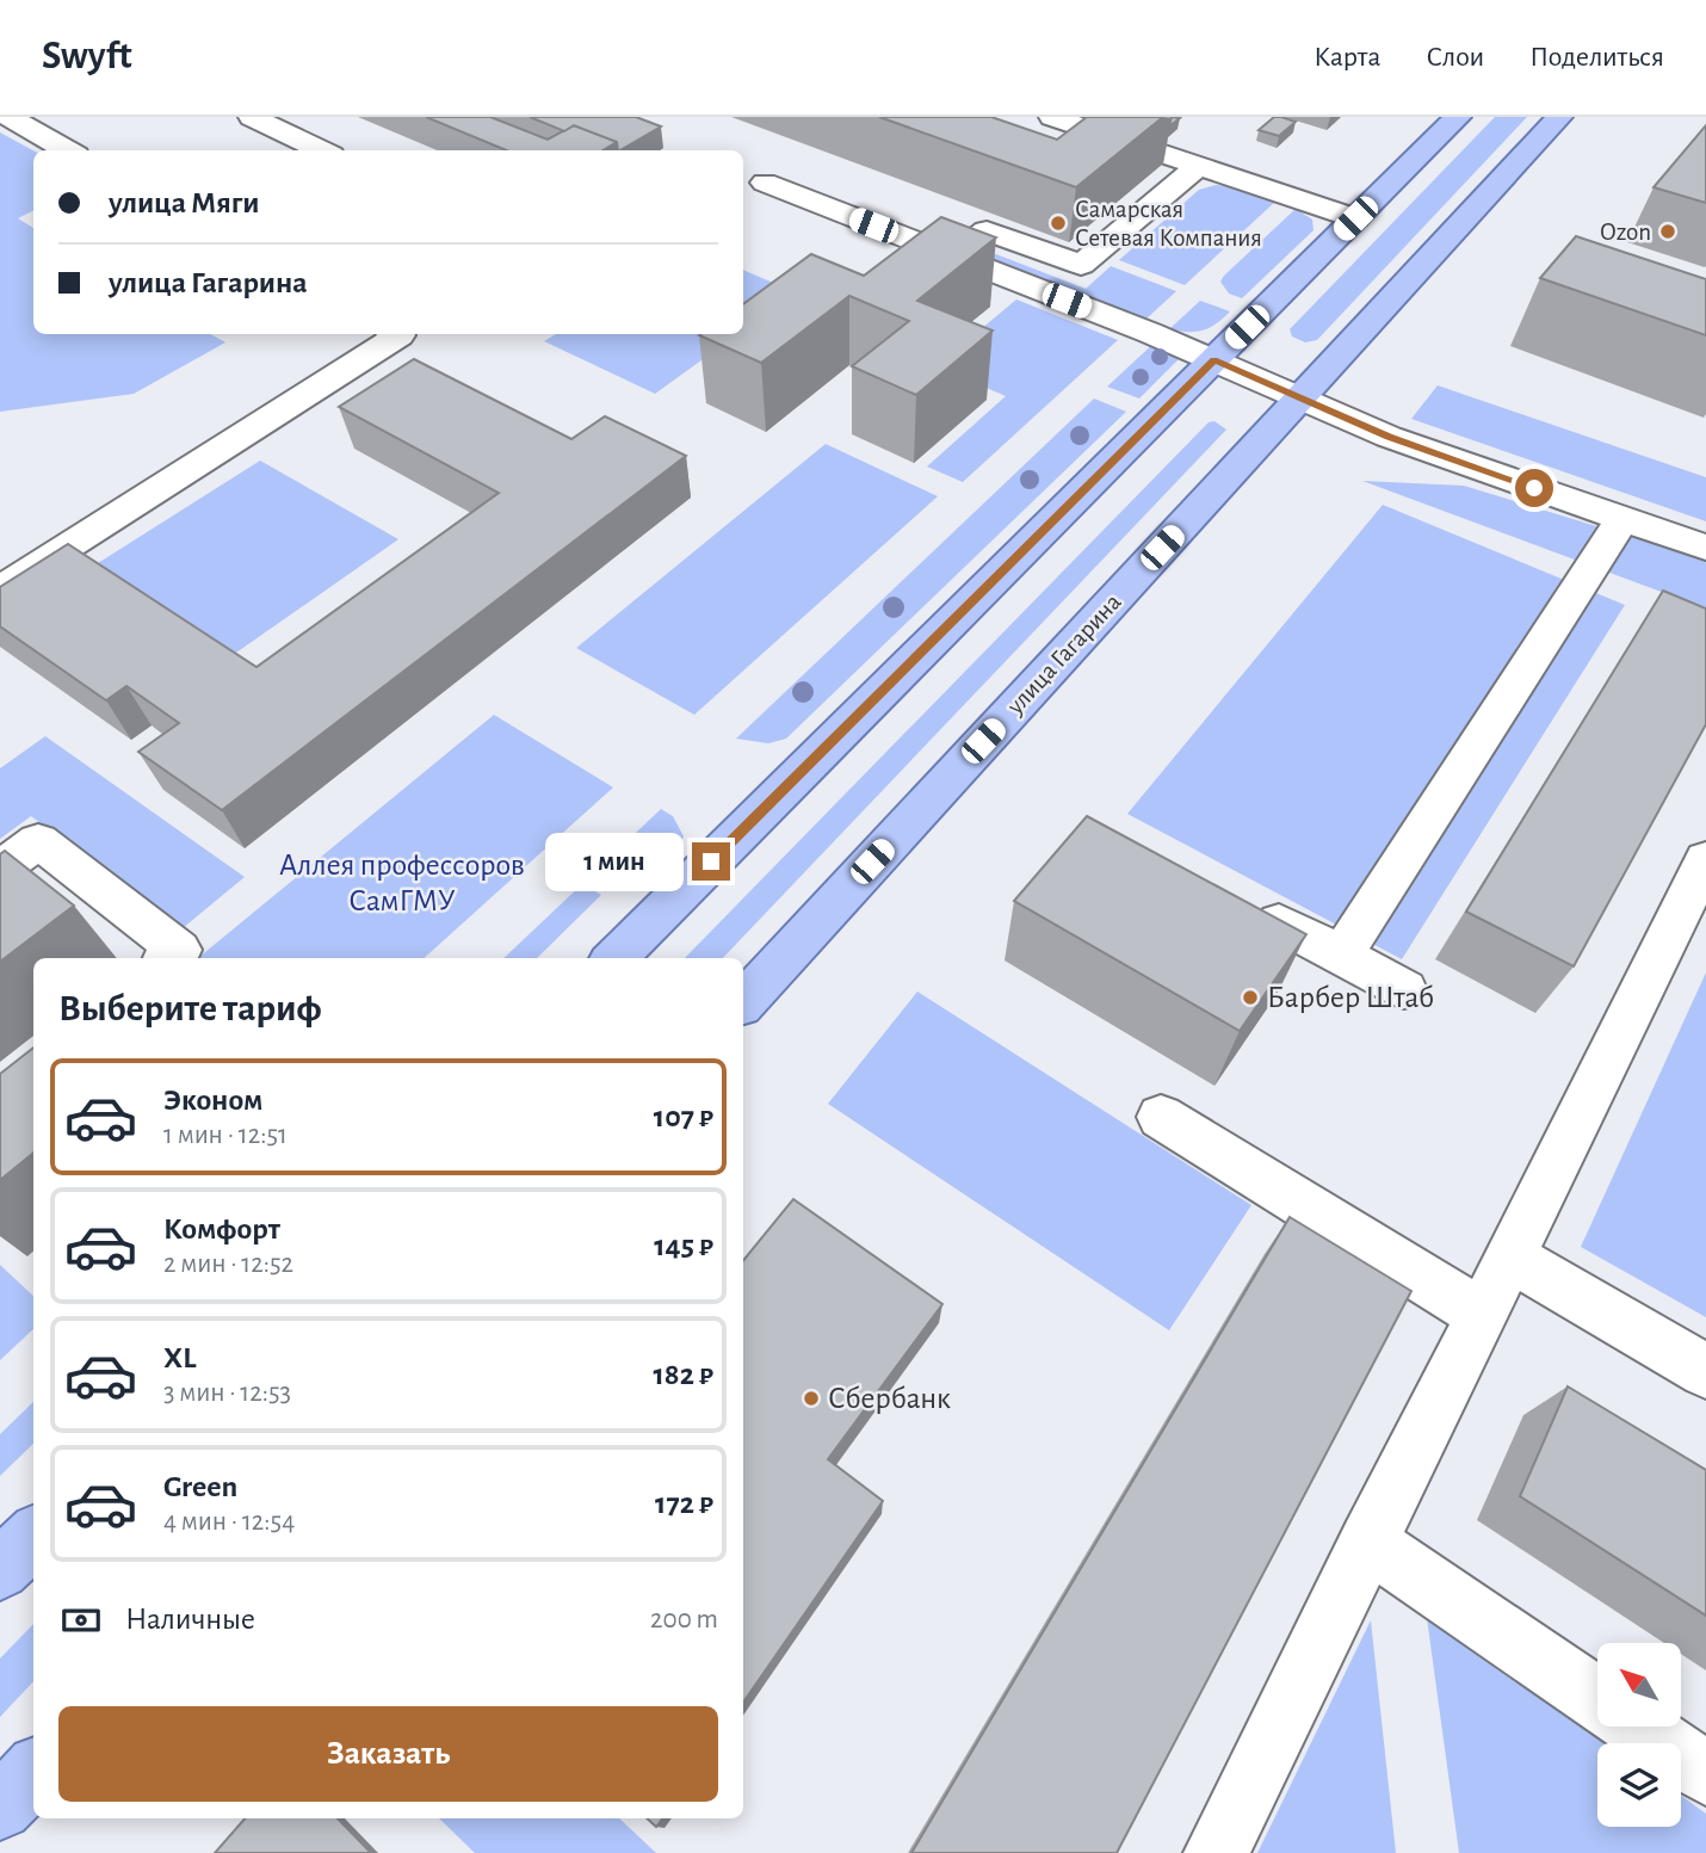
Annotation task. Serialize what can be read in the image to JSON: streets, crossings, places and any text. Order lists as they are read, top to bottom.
{
  "streets": {
    "main road": ["улица Гагарина"]
  },
  "parks": ["Аллея профессоров СамГМУ"],
  "places": [
    "Самарская Сетевая Компания",
    "Ozon",
    "Барбер Штаб",
    "Сбербанк"
  ],
  "north": "top left",
  "page": {
    "header": "Swyft",
    "nav": ["Карта", "Слои", "Поделиться"],
    "banner": ["улица Мяги", "улица Гагарина"],
    "bubble": "1 мин",
    "heading": "Выберите тариф",
    "list": [
      {
        "name": "Эконом",
        "note": "1 мин · 12:51",
        "value": "107 ₽"
      },
      {
        "name": "Комфорт",
        "note": "2 мин · 12:52",
        "value": "145 ₽"
      },
      {
        "name": "XL",
        "note": "3 мин · 12:53",
        "value": "182 ₽"
      },
      {
        "name": "Green",
        "note": "4 мин · 12:54",
        "value": "172 ₽"
      }
    ],
    "pay": ["Наличные", "200 m"],
    "buttons": "Заказать"
  }
}
